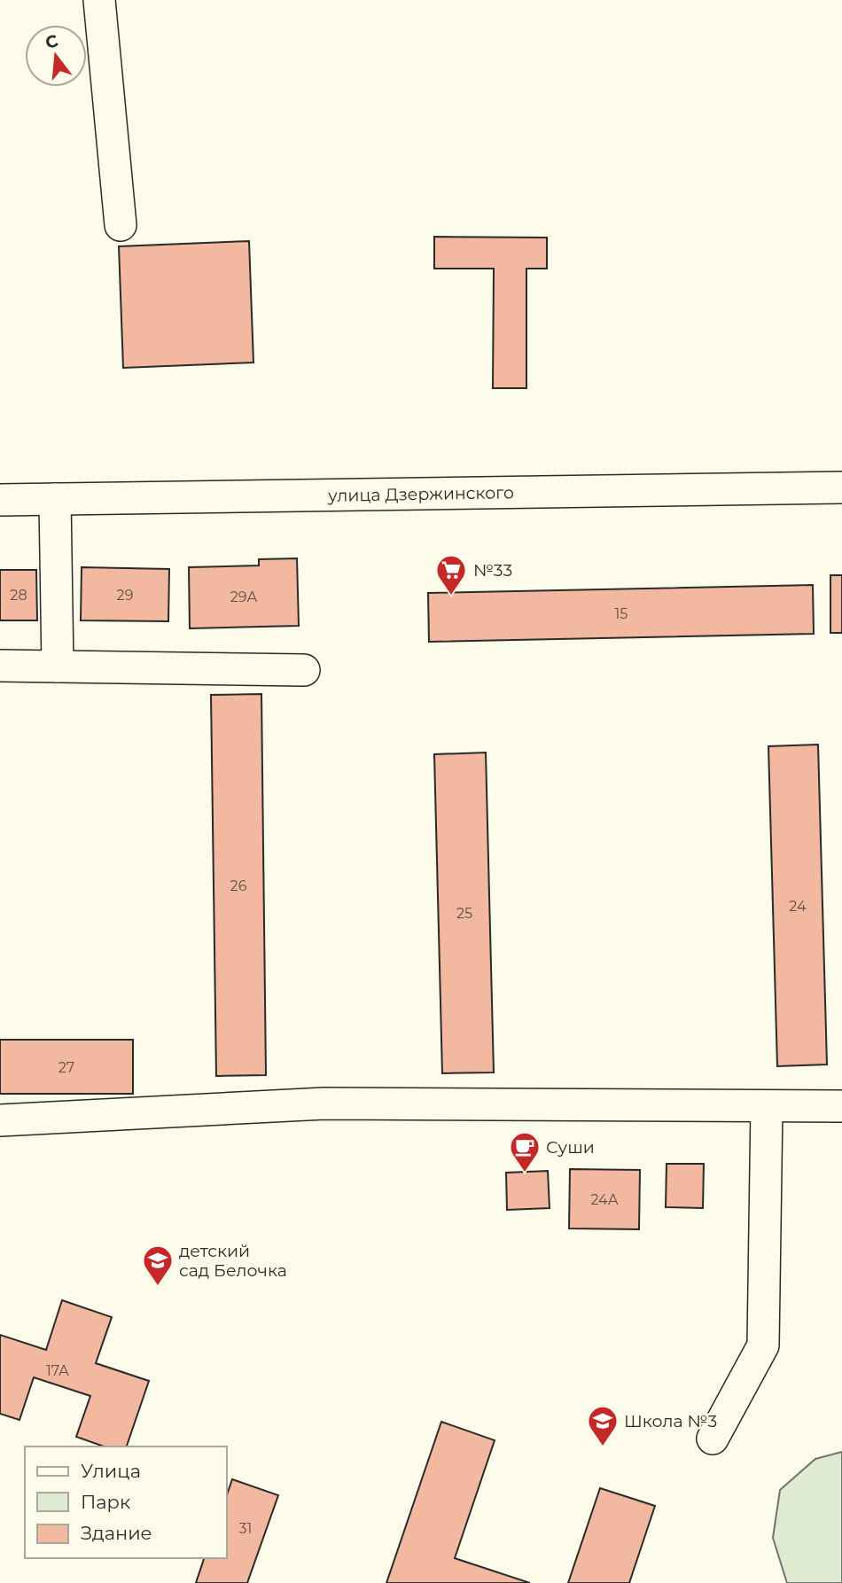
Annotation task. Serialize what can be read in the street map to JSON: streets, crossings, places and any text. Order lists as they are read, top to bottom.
{
  "streets": {
    "street": ["улица Дзержинского"]
  },
  "places": {
    "supermarket": ["№33"],
    "cafe": ["Суши"],
    "school or university": ["детский сад Белочка", "Школа №3"]
  },
  "house_numbers": [
    "28",
    "29",
    "29А",
    "15",
    "26",
    "24",
    "25",
    "27",
    "24А",
    "17А",
    "31"
  ],
  "legend": ["Улица", "Парк", "Здание"],
  "north": "top"
}
